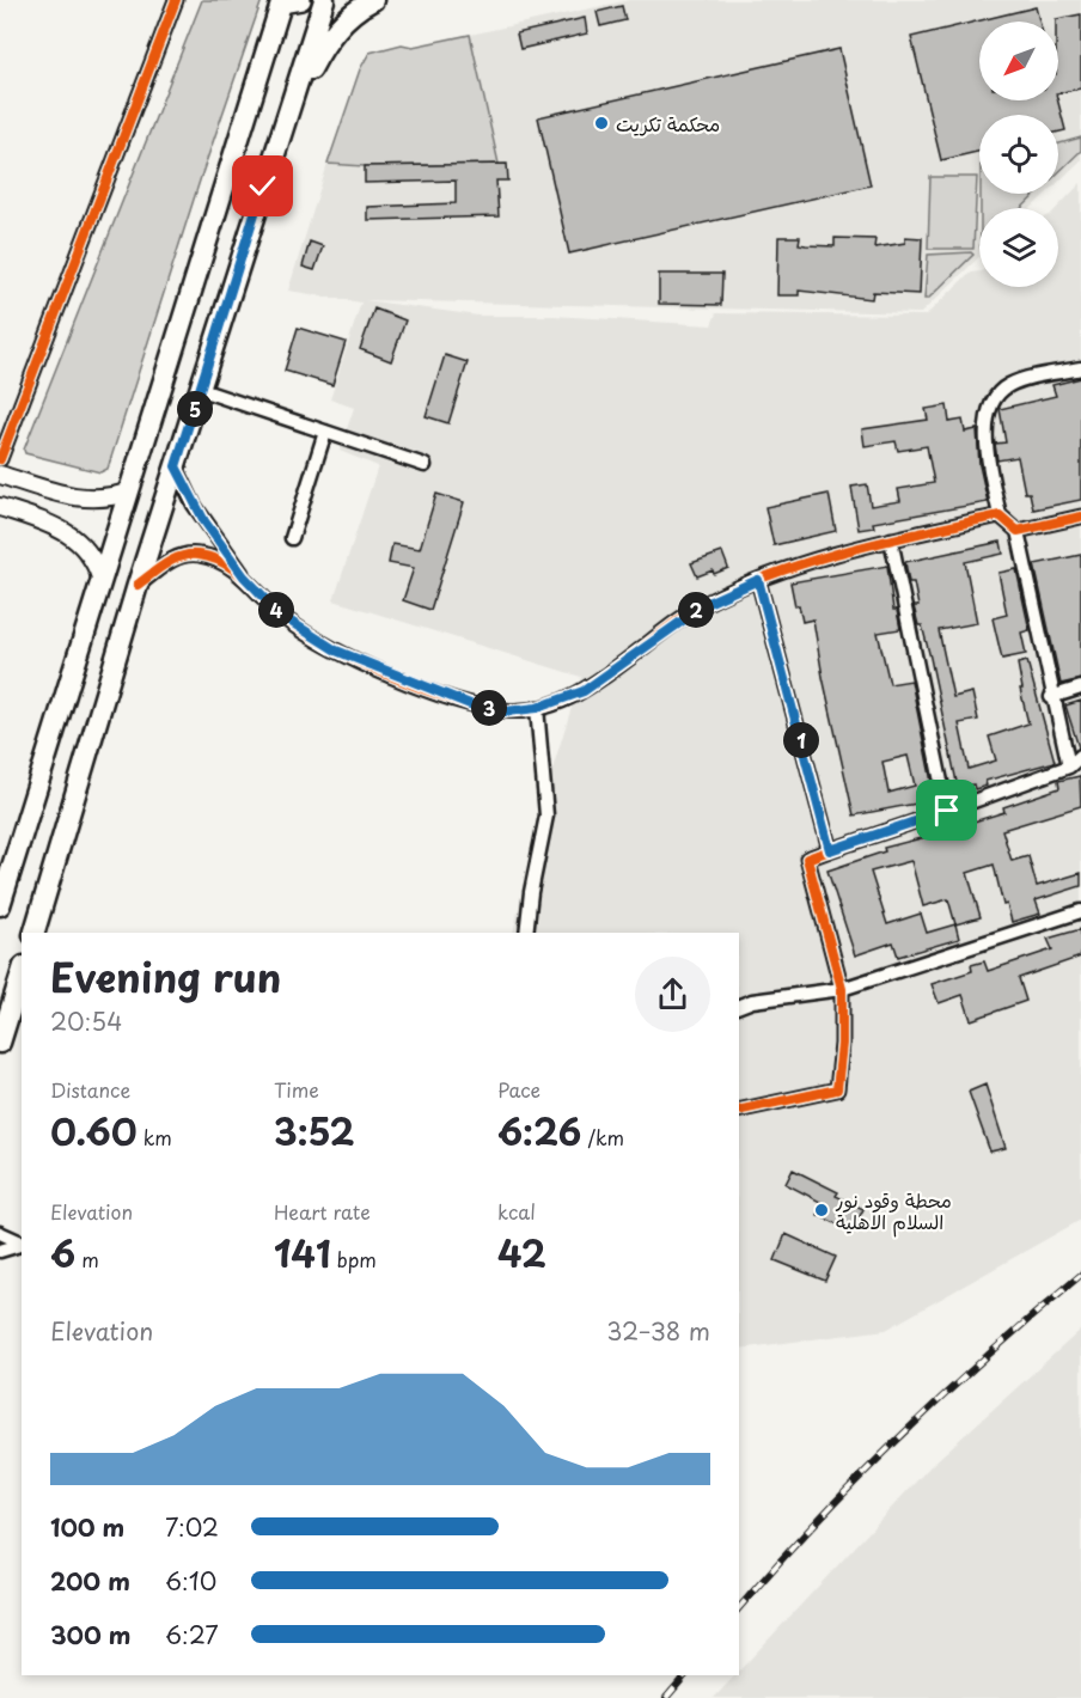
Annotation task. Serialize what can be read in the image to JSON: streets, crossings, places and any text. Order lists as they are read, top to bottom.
{
  "places": ["محكمة تكريت", "محطة وقود نور السلام الاهلية"],
  "north": "bottom left",
  "page": {
    "pins": [
      "5",
      "2",
      "4",
      "3",
      "1"
    ],
    "heading": ["Evening run", "20:54"],
    "stats": [
      ["Distance", "0.60 km"],
      ["Time", "3:52"],
      ["Pace", "6:26 /km"],
      ["Elevation", "6 m"],
      ["Heart rate", "141 bpm"],
      ["kcal", "42"]
    ],
    "chart": ["Elevation", "32–38 m"],
    "list": [
      {
        "name": "100 m",
        "note": "7:02"
      },
      {
        "name": "200 m",
        "note": "6:10"
      },
      {
        "name": "300 m",
        "note": "6:27"
      }
    ]
  }
}
